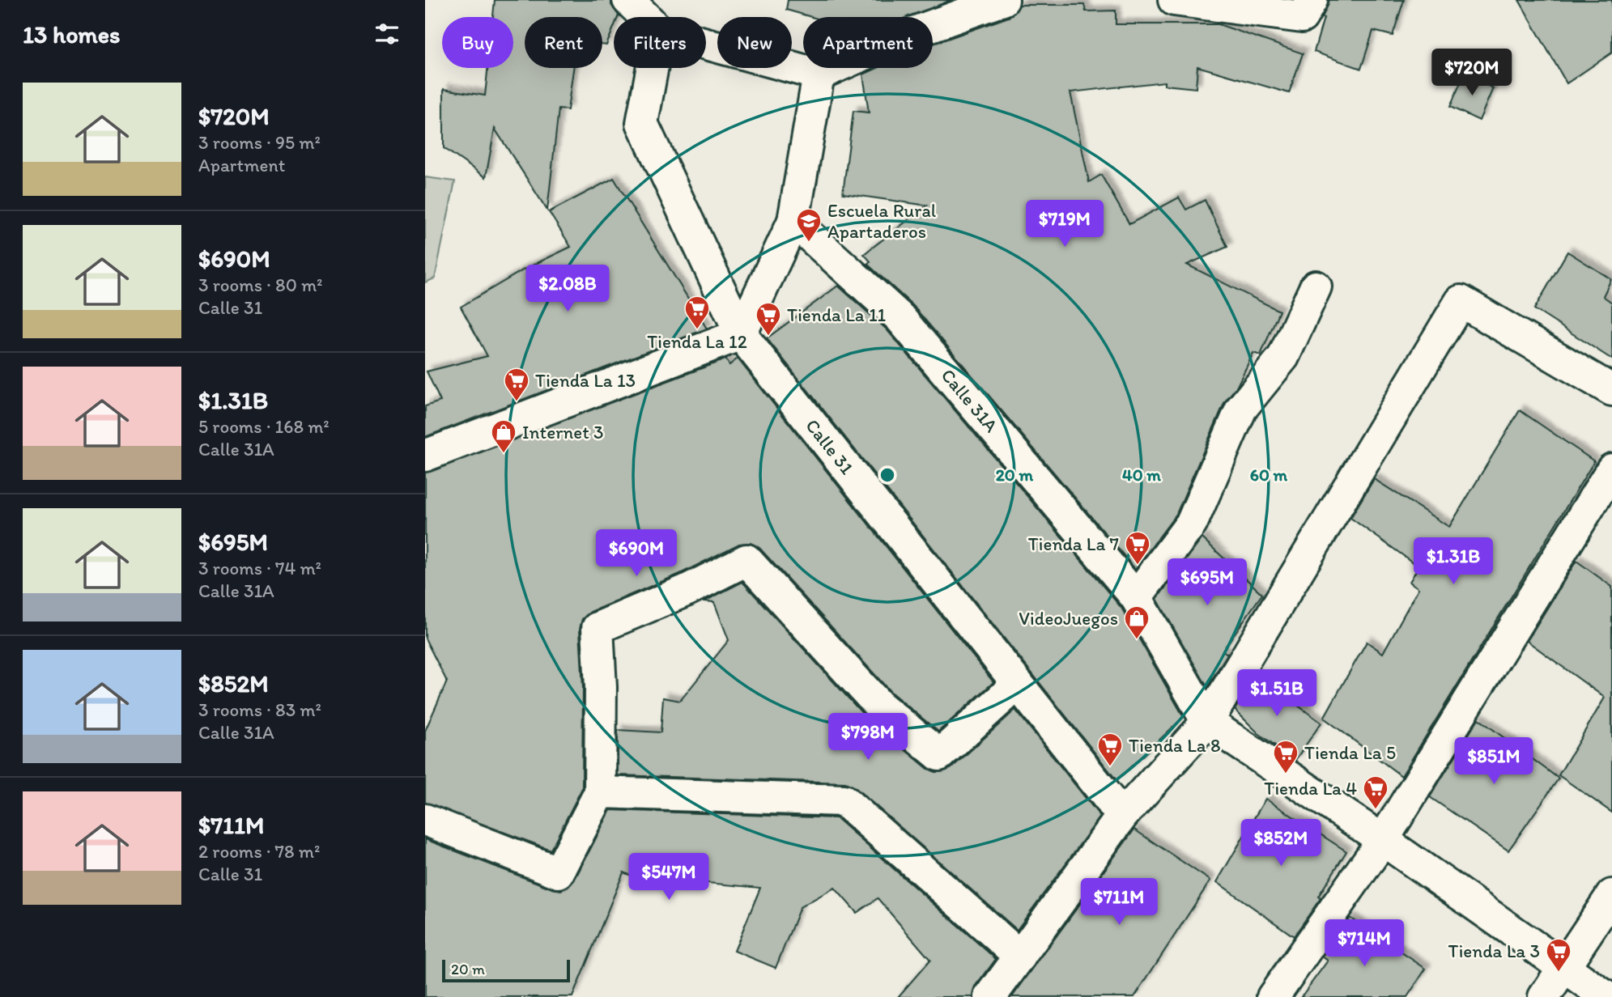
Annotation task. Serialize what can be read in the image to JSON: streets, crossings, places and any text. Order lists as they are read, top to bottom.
{
  "streets": {
    "street": ["Calle 31A", "Calle 31"]
  },
  "places": {
    "school or university": ["Escuela Rural Apartaderos"],
    "supermarket": [
      "Tienda La 12",
      "Tienda La 11",
      "Tienda La 13",
      "Tienda La 7",
      "Tienda La 8",
      "Tienda La 5",
      "Tienda La 4",
      "Tienda La 3"
    ],
    "shop": ["Internet 3", "VideoJuegos"]
  },
  "scale_bar": "20 m",
  "page": {
    "heading": "13 homes",
    "chip": [
      "Buy",
      "Rent",
      "Filters",
      "New",
      "Apartment"
    ],
    "price": [
      "$720M",
      "$719M",
      "$2.08B",
      "$690M",
      "$1.31B",
      "$695M",
      "$1.51B",
      "$798M",
      "$851M",
      "$852M",
      "$547M",
      "$711M",
      "$714M"
    ],
    "list": [
      {
        "name": "$720M",
        "note": "3 rooms · 95 m² · Apartment"
      },
      {
        "name": "$690M",
        "note": "3 rooms · 80 m² · Calle 31"
      },
      {
        "name": "$1.31B",
        "note": "5 rooms · 168 m² · Calle 31A"
      },
      {
        "name": "$695M",
        "note": "3 rooms · 74 m² · Calle 31A"
      },
      {
        "name": "$852M",
        "note": "3 rooms · 83 m² · Calle 31A"
      },
      {
        "name": "$711M",
        "note": "2 rooms · 78 m² · Calle 31"
      }
    ],
    "scale": "20 m"
  },
  "rings": ["20 m", "40 m", "60 m"]
}
